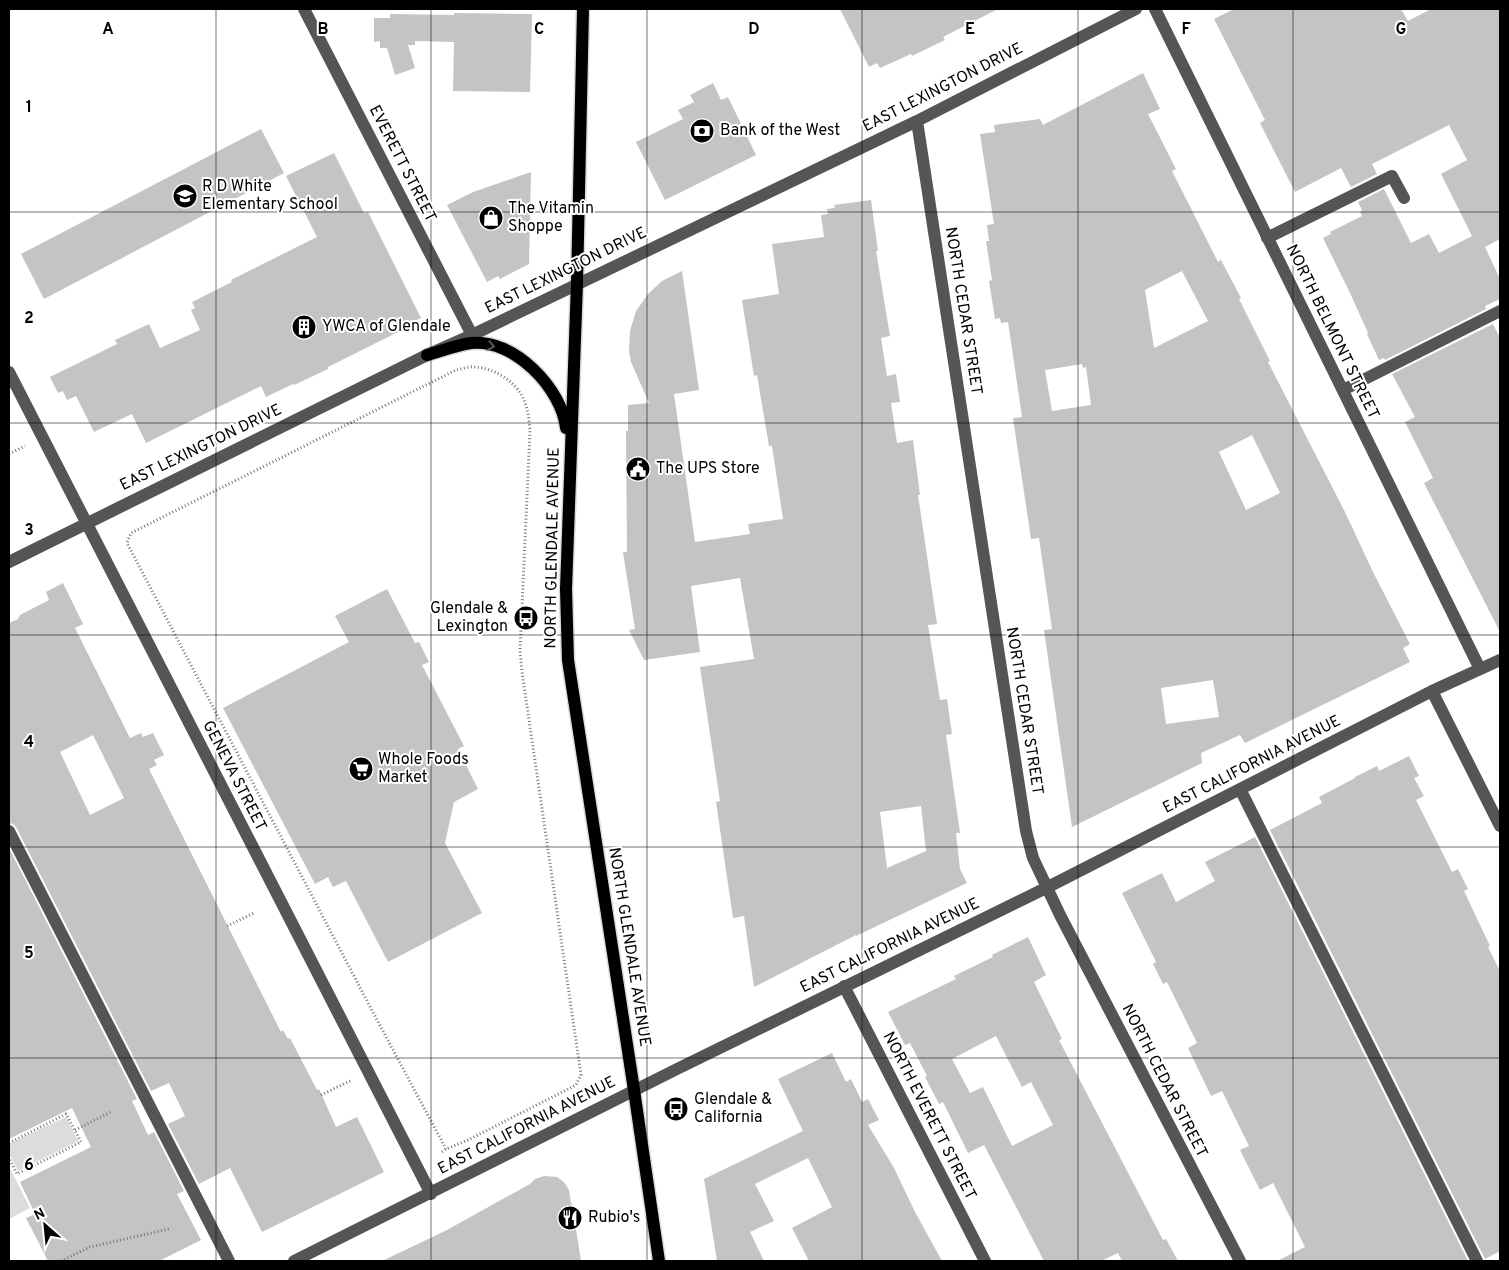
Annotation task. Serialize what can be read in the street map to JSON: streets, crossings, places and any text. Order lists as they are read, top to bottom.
{
  "streets": {
    "main road": ["NORTH GLENDALE AVENUE"],
    "street": [
      "EAST LEXINGTON DRIVE",
      "EVERETT STREET",
      "NORTH CEDAR STREET",
      "NORTH BELMONT STREET",
      "EAST CALIFORNIA AVENUE",
      "GENEVA STREET",
      "NORTH EVERETT STREET"
    ]
  },
  "crossings": [
    ["EAST LEXINGTON DRIVE", "EVERETT STREET"],
    ["EAST LEXINGTON DRIVE", "NORTH CEDAR STREET"],
    ["EAST LEXINGTON DRIVE", "NORTH GLENDALE AVENUE"],
    ["EAST LEXINGTON DRIVE", "GENEVA STREET"],
    ["NORTH CEDAR STREET", "EAST CALIFORNIA AVENUE"],
    ["NORTH BELMONT STREET", "EAST CALIFORNIA AVENUE"],
    ["NORTH GLENDALE AVENUE", "EAST CALIFORNIA AVENUE"],
    ["EAST CALIFORNIA AVENUE", "GENEVA STREET"],
    ["EAST CALIFORNIA AVENUE", "NORTH EVERETT STREET"]
  ],
  "places": {
    "bank": ["Bank of the West"],
    "school or university": ["R D White Elementary School"],
    "shop": ["The Vitamin Shoppe"],
    "building": ["YWCA of Glendale"],
    "public building": ["The UPS Store"],
    "bus stop": ["Glendale & Lexington", "Glendale & California"],
    "supermarket": ["Whole Foods Market"],
    "restaurant": ["Rubio's"]
  },
  "north": "top left",
  "grid": {
    "columns": [
      "A",
      "B",
      "C",
      "D",
      "E",
      "F",
      "G"
    ],
    "rows": [
      "1",
      "2",
      "3",
      "4",
      "5",
      "6"
    ]
  }
}
